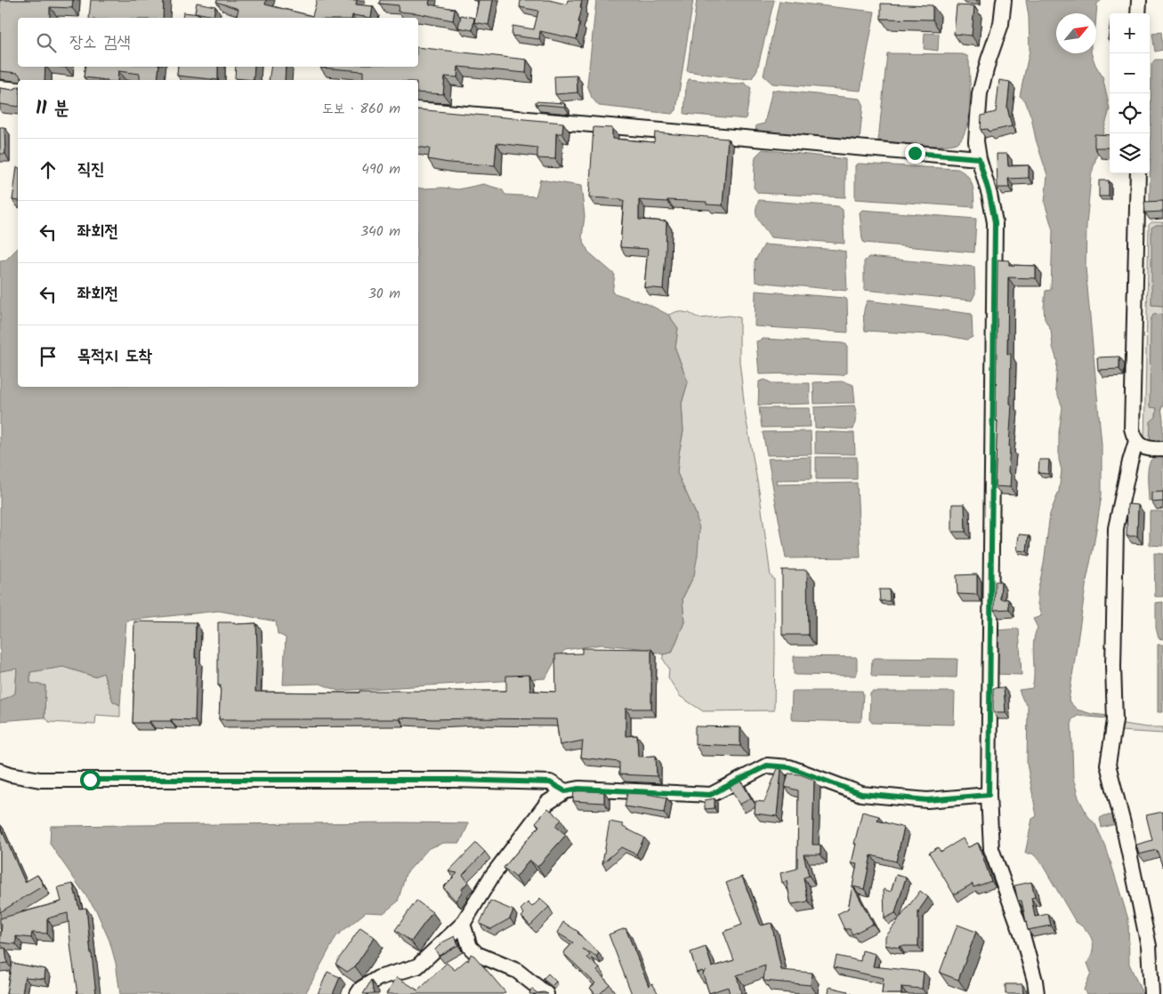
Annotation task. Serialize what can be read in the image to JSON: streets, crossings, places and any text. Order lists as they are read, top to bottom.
{
  "north": "top right",
  "page": {
    "map_buttons": ["+", "−"],
    "search": "장소 검색",
    "heading": ["11 분", "도보 · 860 m"],
    "list": [
      ["직진", "490 m"],
      ["좌회전", "340 m"],
      ["좌회전", "30 m"],
      "목적지 도착"
    ]
  }
}
